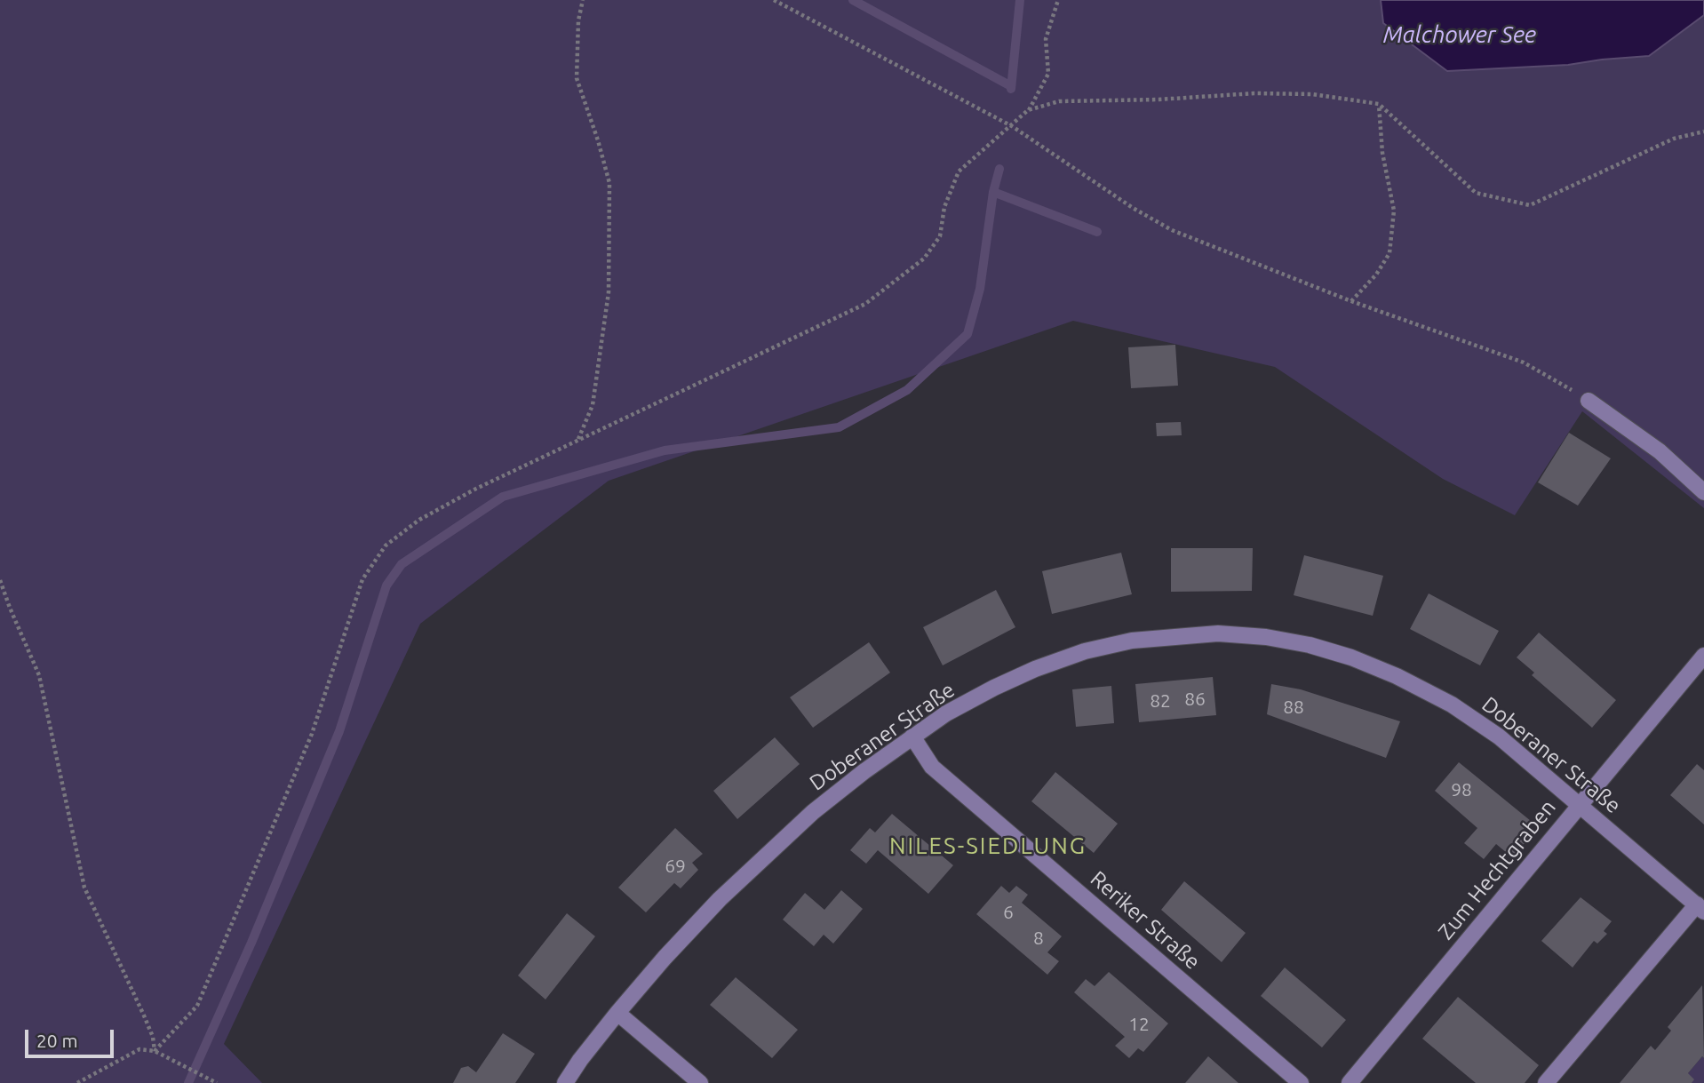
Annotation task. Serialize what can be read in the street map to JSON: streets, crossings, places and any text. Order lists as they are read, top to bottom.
{
  "streets": {
    "street": ["Doberaner Straße", "Zum Hechtgraben", "Reriker Straße"]
  },
  "crossings": [
    ["Doberaner Straße", "Zum Hechtgraben"],
    ["Doberaner Straße", "Reriker Straße"]
  ],
  "districts": ["NILES-SIEDLUNG"],
  "water": ["Malchower See"],
  "house_numbers": [
    "86",
    "82",
    "88",
    "98",
    "69",
    "6",
    "8",
    "12"
  ],
  "scale_bar": "20 m"
}
